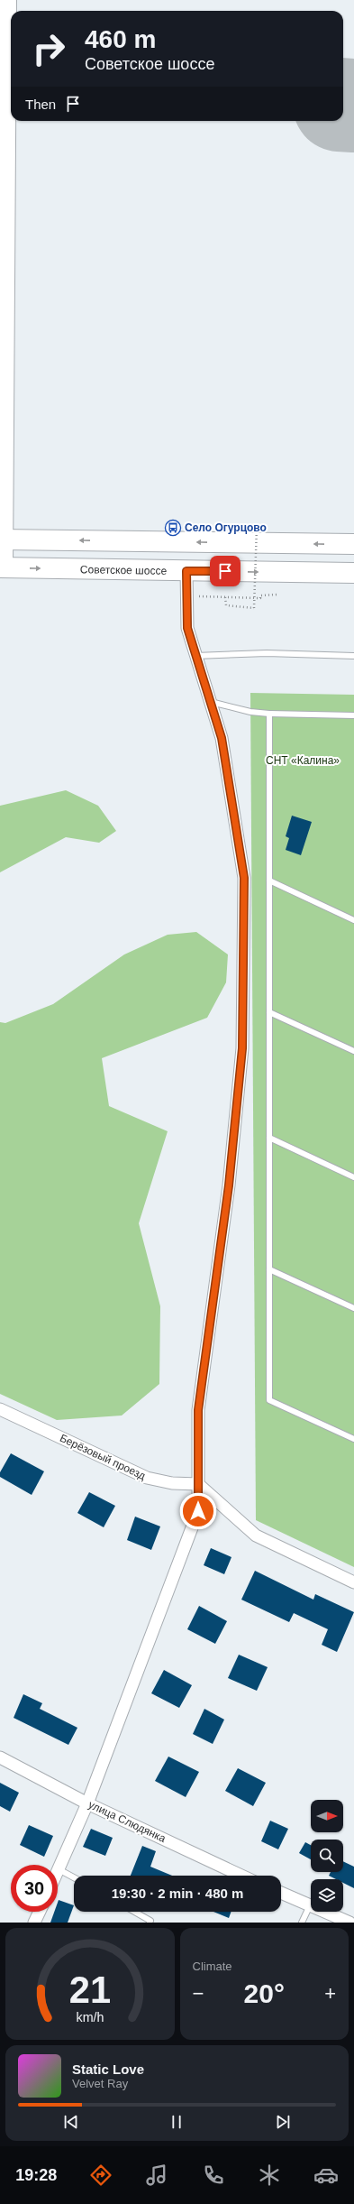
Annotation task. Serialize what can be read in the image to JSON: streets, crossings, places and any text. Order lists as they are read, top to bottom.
{
  "streets": {
    "highway": ["Советское шоссе"],
    "street": ["Берёзовый проезд", "улица Слюдянка"]
  },
  "parks": ["СНТ «Калина»"],
  "places": {
    "bus stop": ["Село Огурцово"]
  },
  "north": "right",
  "page": {
    "turn": ["460 m", "Советское шоссе"],
    "then": "Then",
    "limit": "30",
    "trip": "19:30 · 2 min · 480 m",
    "tile": "Climate",
    "heat": ["−", "20°", "+"],
    "song": ["Static Love", "Velvet Ray"],
    "tabs": "19:28",
    "gauge": ["21", "km/h"]
  }
}
